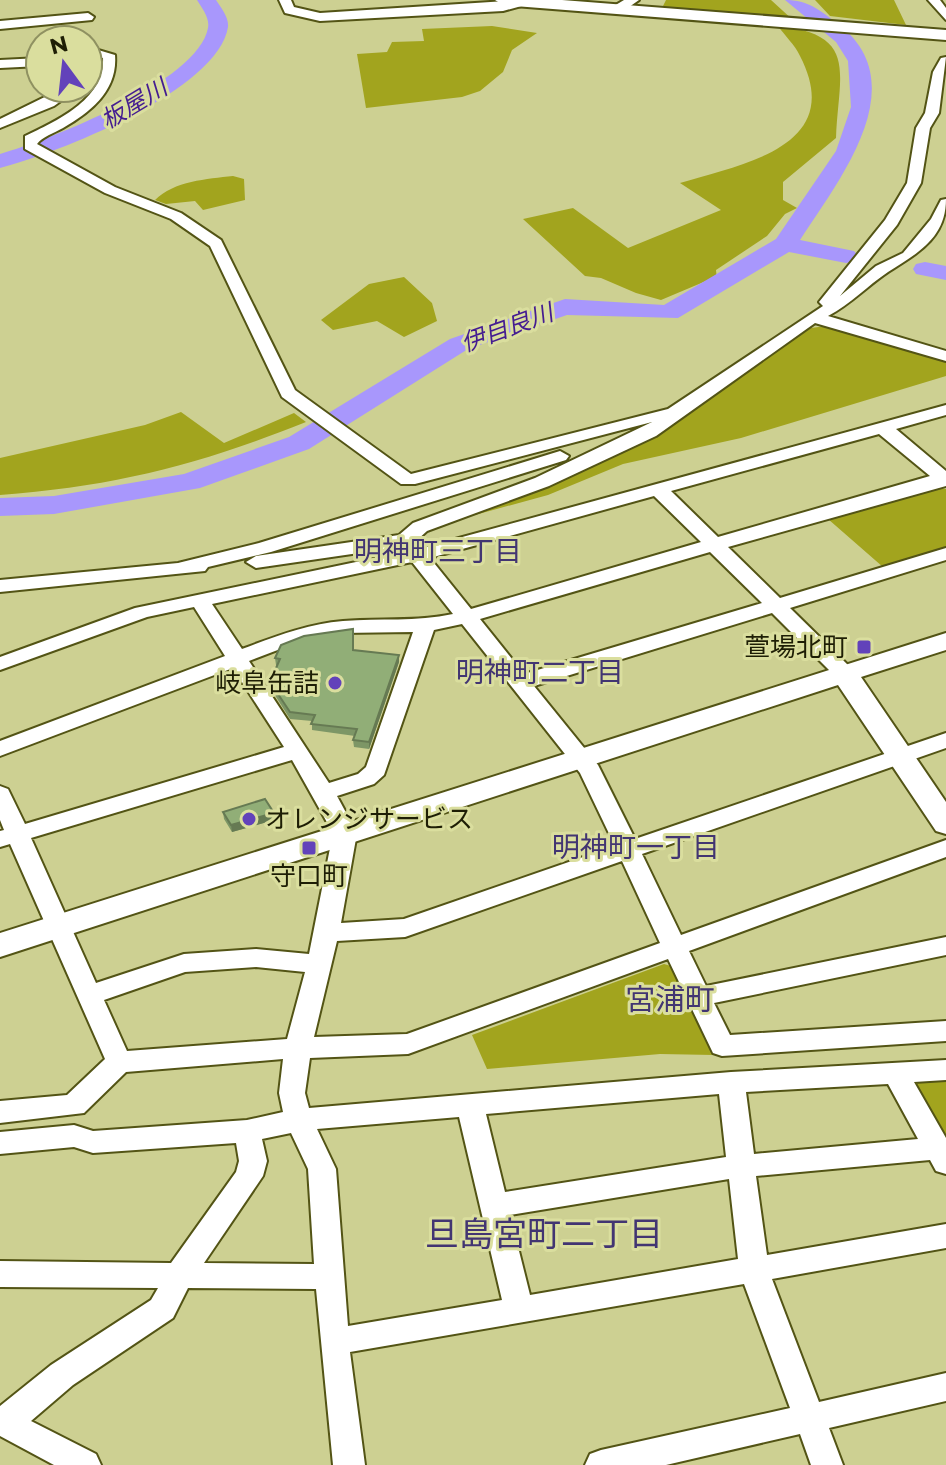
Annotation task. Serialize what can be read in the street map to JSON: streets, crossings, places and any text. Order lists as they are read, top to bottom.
{
  "districts": [
    "明神町三丁目",
    "明神町二丁目",
    "明神町一丁目",
    "宮浦町",
    "旦島宮町二丁目"
  ],
  "water": ["板屋川", "伊自良川"],
  "places": {
    "transit": ["萱場北町", "守口町"],
    "other": ["岐阜缶詰", "オレンジサービス"]
  },
  "north": "top"
}
